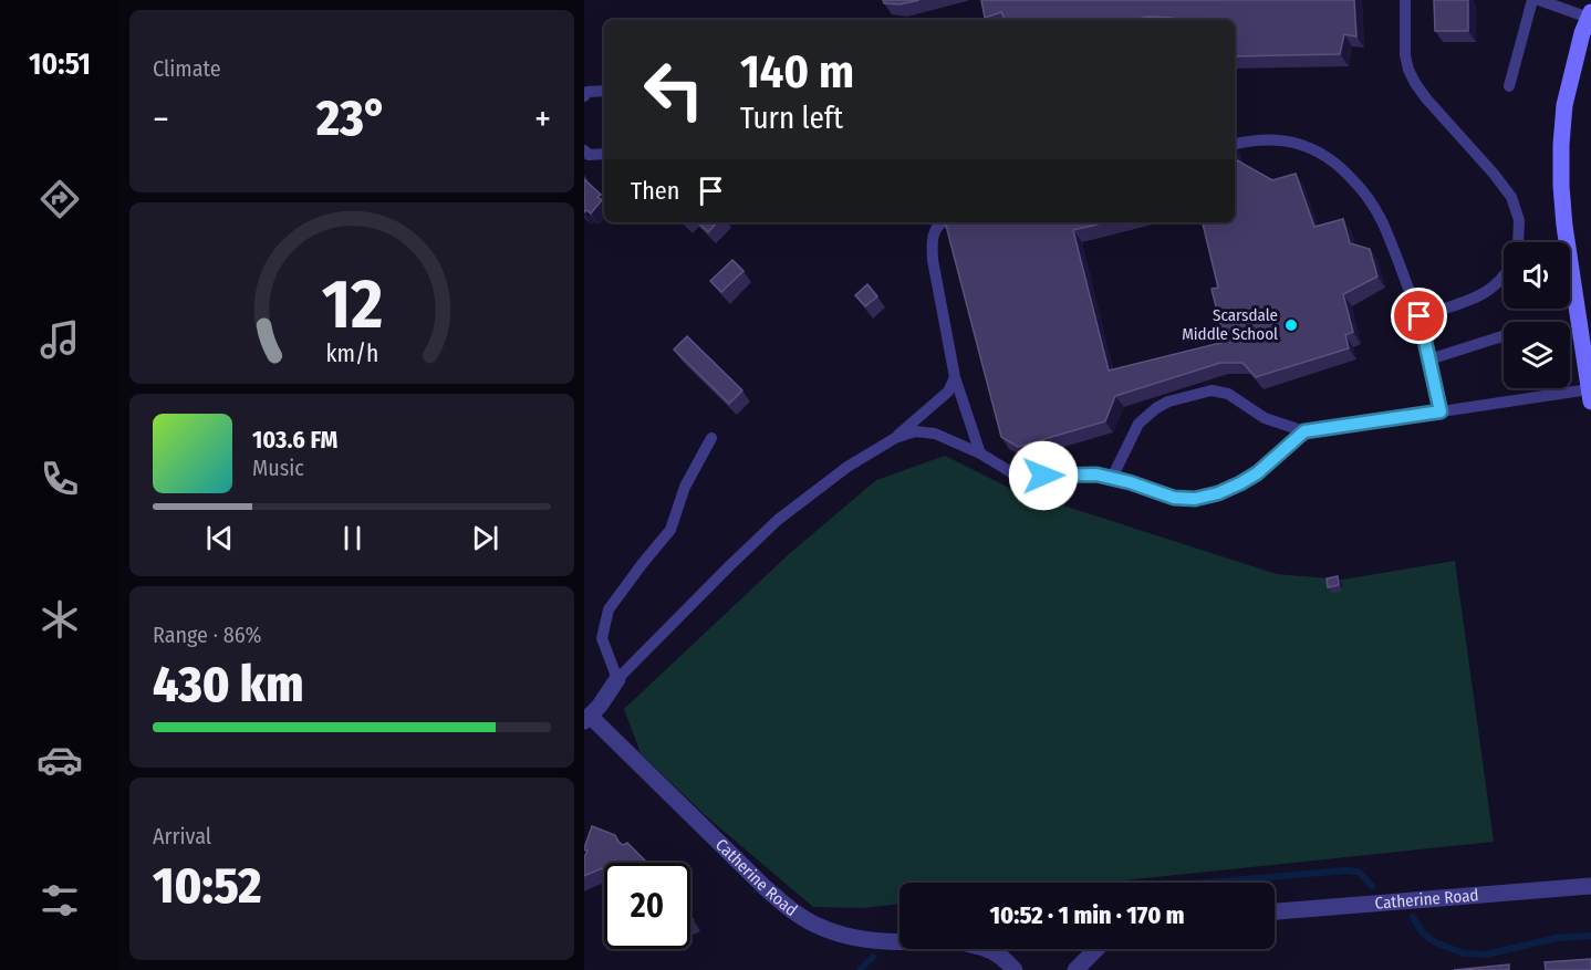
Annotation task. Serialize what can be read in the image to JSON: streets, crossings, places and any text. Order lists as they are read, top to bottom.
{
  "streets": {
    "street": ["Catherine Road"]
  },
  "places": ["Scarsdale Middle School"],
  "page": {
    "tabs": "10:51",
    "tile": [
      "Climate",
      ["Range · 86%", "430 km"],
      ["Arrival", "10:52"]
    ],
    "turn": ["140 m", "Turn left"],
    "heat": ["−", "23°", "+"],
    "then": "Then",
    "song": ["103.6 FM", "Music"],
    "limit": "20",
    "trip": "10:52 · 1 min · 170 m",
    "gauge": ["12", "km/h"]
  }
}
